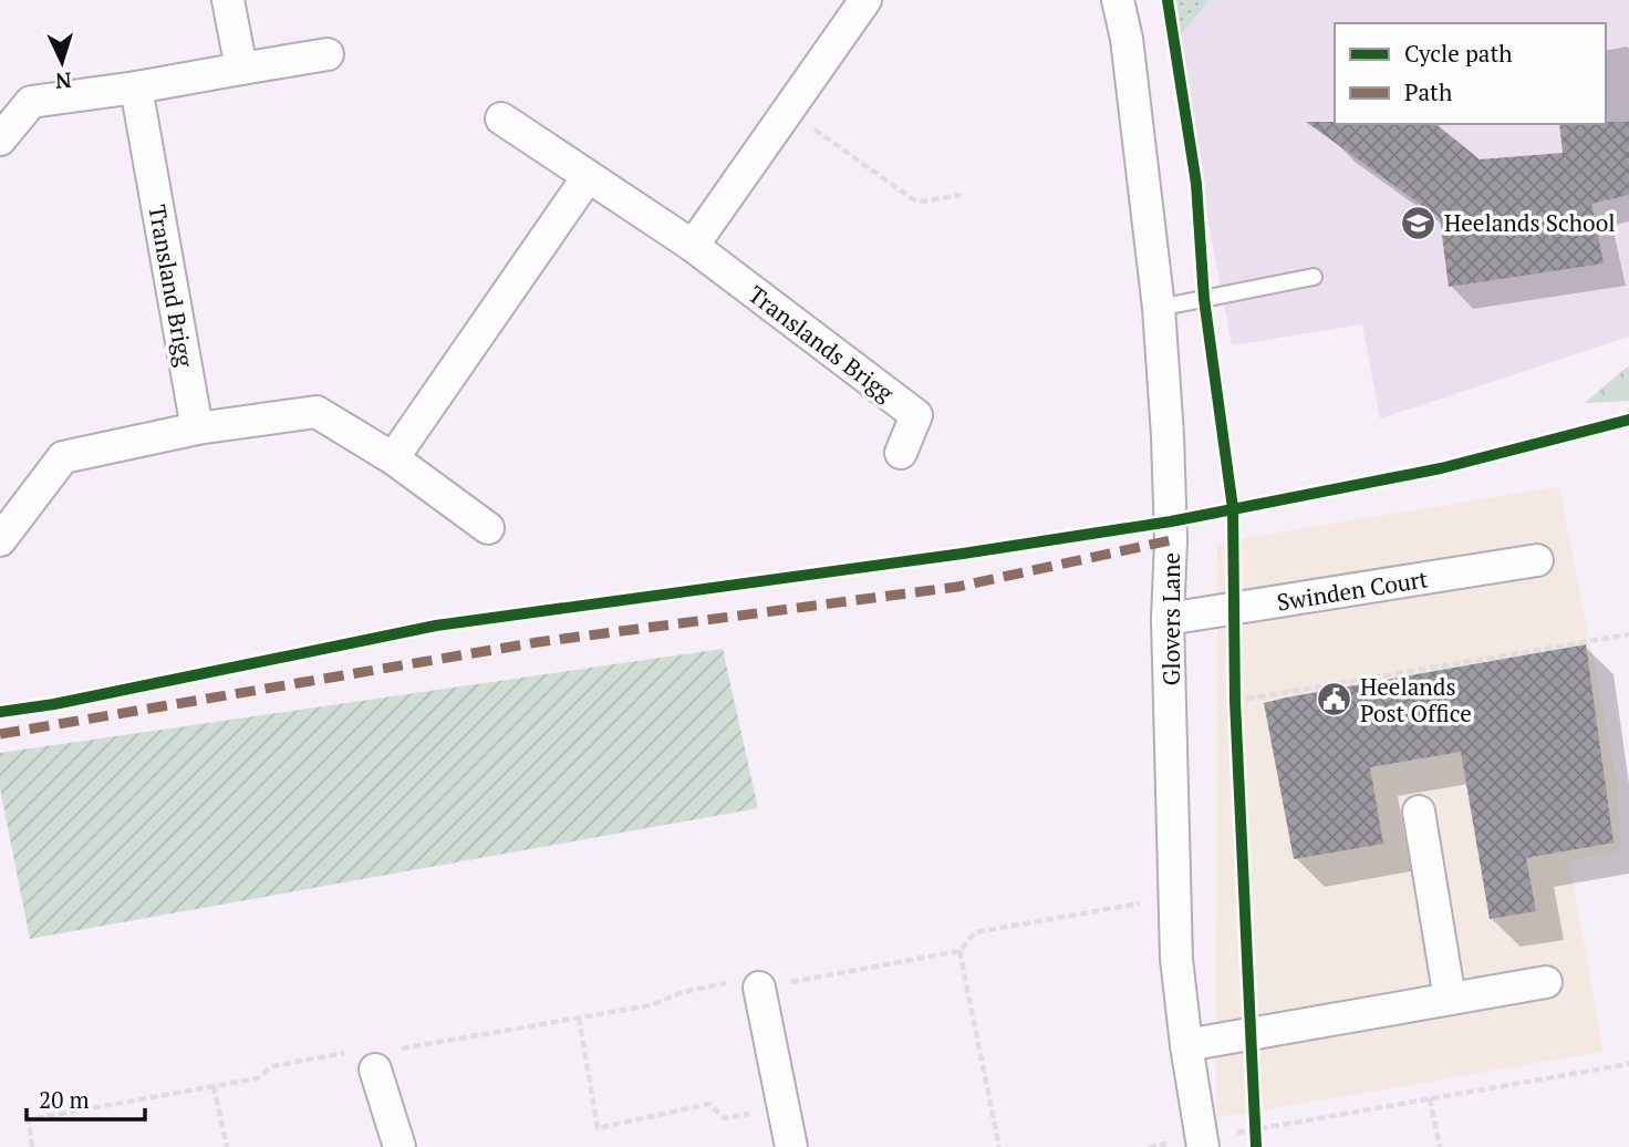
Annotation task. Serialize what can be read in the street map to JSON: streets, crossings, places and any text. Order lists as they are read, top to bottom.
{
  "streets": {
    "street": [
      "Transland Brigg",
      "Translands Brigg",
      "Swinden Court",
      "Glovers Lane"
    ]
  },
  "crossings": [
    ["Swinden Court", "Glovers Lane"]
  ],
  "places": {
    "school or university": ["Heelands School"],
    "public building": ["Heelands Post Office"]
  },
  "legend": ["Cycle path", "Path"],
  "scale_bar": "20 m",
  "north": "bottom"
}
